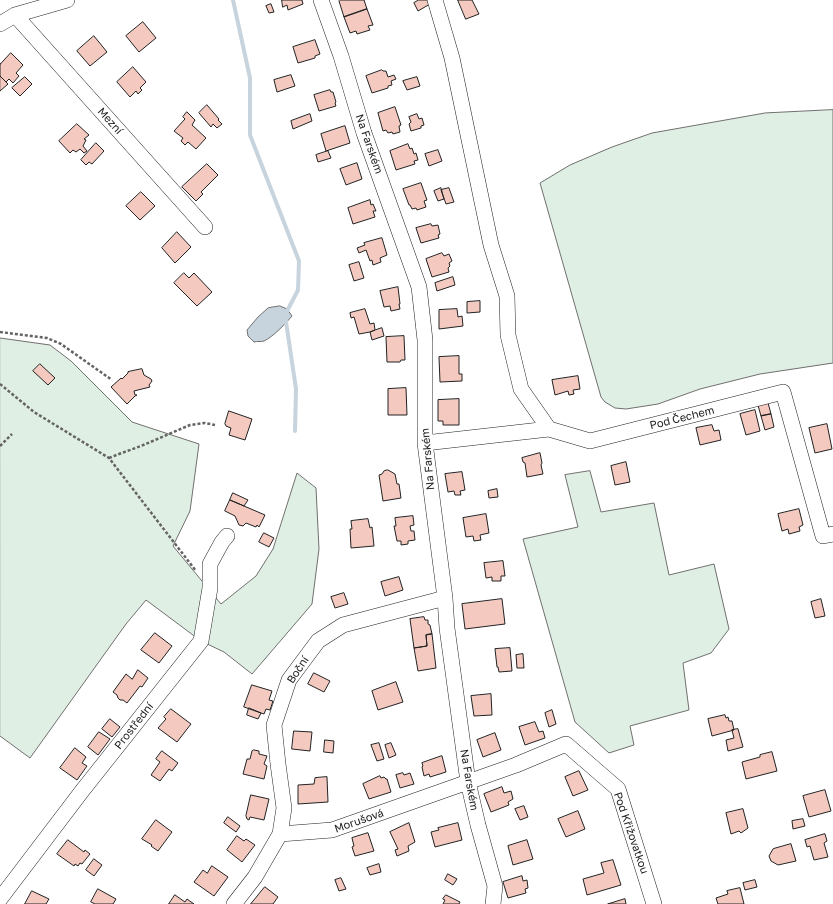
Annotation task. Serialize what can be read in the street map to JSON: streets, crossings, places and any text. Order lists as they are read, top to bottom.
{
  "streets": {
    "street": [
      "Mezní",
      "Na Farském",
      "Pod Čechem",
      "Boční",
      "Prostřední",
      "Morušová",
      "Pod Křižovatkou"
    ]
  },
  "crossings": [
    ["Na Farském", "Pod Čechem"],
    ["Na Farském", "Boční"],
    ["Na Farském", "Morušová"],
    ["Na Farském", "Pod Křižovatkou"],
    ["Boční", "Morušová"],
    ["Morušová", "Pod Křižovatkou"]
  ]
}
